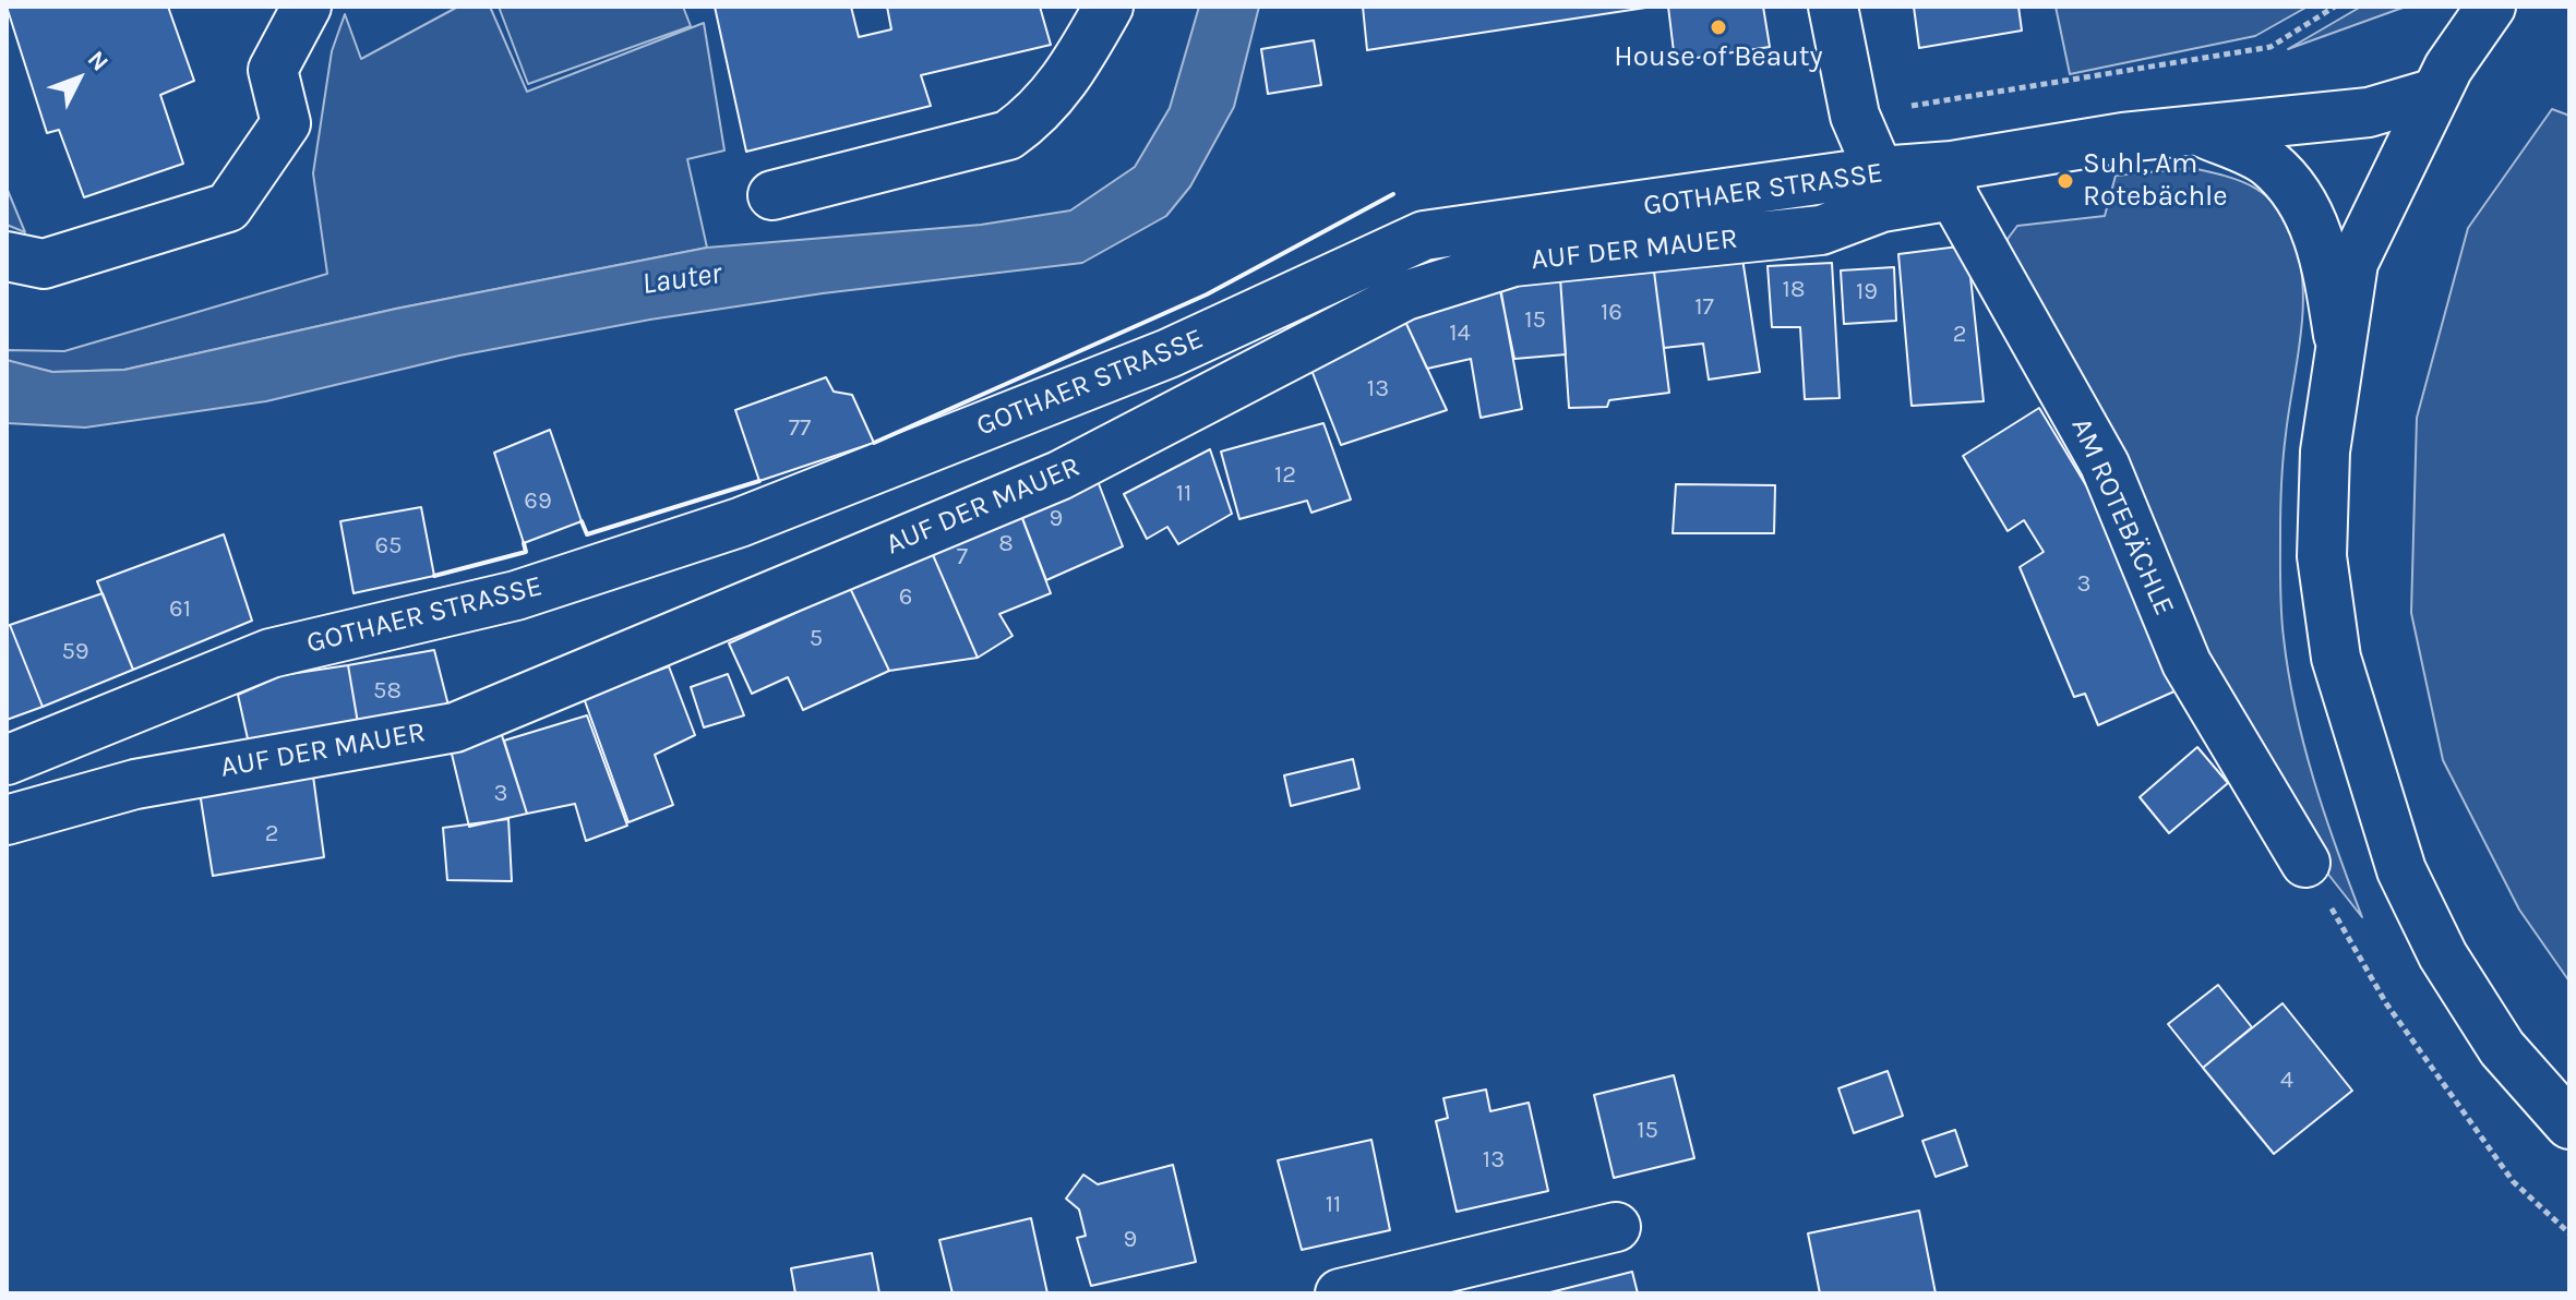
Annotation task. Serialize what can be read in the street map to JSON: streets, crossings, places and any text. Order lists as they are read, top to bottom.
{
  "streets": {
    "street": ["GOTHAER STRASSE", "AUF DER MAUER", "AM ROTEBÄCHLE"]
  },
  "crossings": [
    ["GOTHAER STRASSE", "AUF DER MAUER"],
    ["GOTHAER STRASSE", "AM ROTEBÄCHLE"],
    ["AUF DER MAUER", "AM ROTEBÄCHLE"]
  ],
  "water": ["Lauter"],
  "places": ["House of Beauty", "Suhl, Am Rotebächle"],
  "house_numbers": [
    "18",
    "19",
    "17",
    "16",
    "15",
    "14",
    "2",
    "13",
    "77",
    "12",
    "11",
    "69",
    "9",
    "8",
    "65",
    "7",
    "3",
    "6",
    "61",
    "5",
    "59",
    "58",
    "3",
    "2",
    "4",
    "15",
    "13",
    "11",
    "9"
  ],
  "north": "top right"
}
